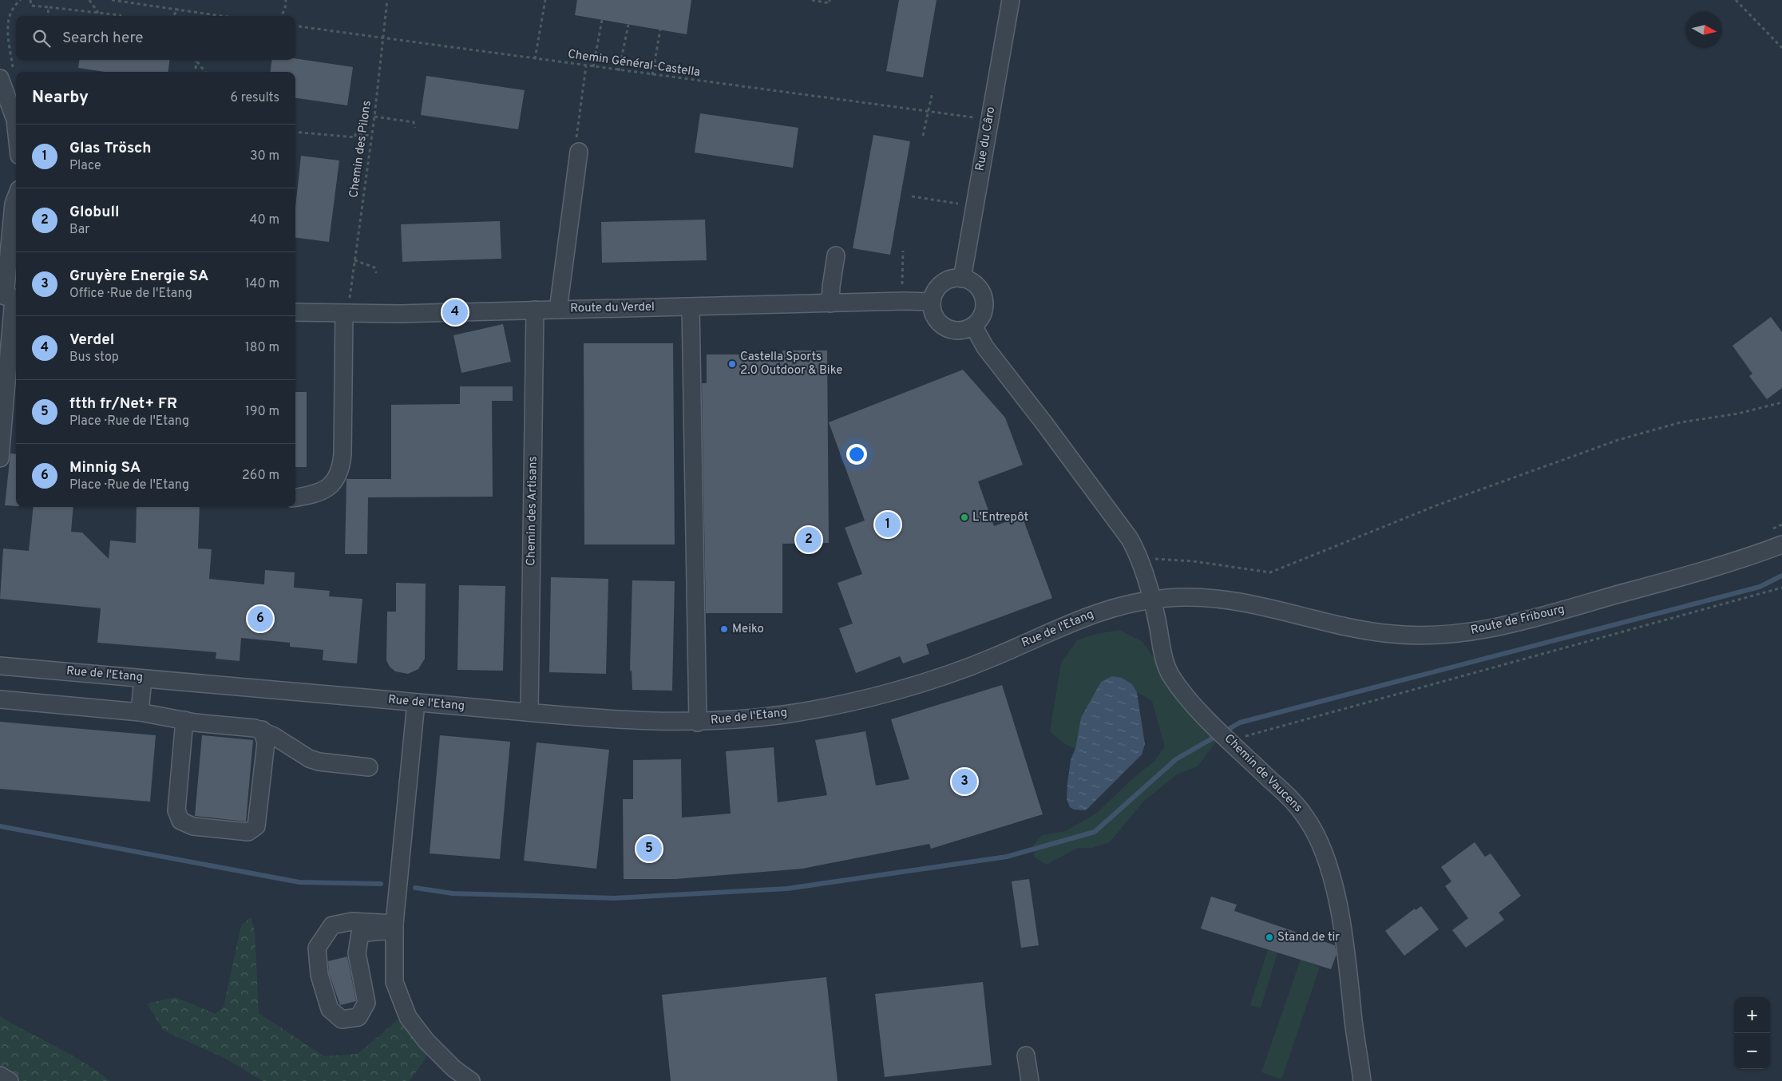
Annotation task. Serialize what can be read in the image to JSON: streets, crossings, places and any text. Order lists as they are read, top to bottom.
{
  "streets": {
    "street": [
      "Rue du Câro",
      "Route du Verdel",
      "Chemin des Artisans",
      "Route de Fribourg",
      "Rue de l'Etang",
      "Chemin de Vaucens"
    ],
    "path": ["Chemin Général-Castella", "Chemin des Pilons"]
  },
  "crossings": [
    ["Chemin Général-Castella", "Chemin des Pilons"],
    ["Rue du Câro", "Route du Verdel"],
    ["Chemin des Pilons", "Route du Verdel"],
    ["Route du Verdel", "Chemin des Artisans"],
    ["Chemin des Artisans", "Rue de l'Etang"],
    ["Route de Fribourg", "Rue de l'Etang"],
    ["Route de Fribourg", "Chemin de Vaucens"],
    ["Rue de l'Etang", "Chemin de Vaucens"]
  ],
  "places": [
    "Castella Sports 2.0 Outdoor & Bike",
    "L'Entrepôt",
    "Meiko",
    "Stand de tir"
  ],
  "north": "right",
  "page": {
    "search": "Search here",
    "heading": ["Nearby", "6 results"],
    "list": [
      {
        "mark": "1",
        "name": "Glas Trösch",
        "note": "Place",
        "value": "30 m"
      },
      {
        "mark": "2",
        "name": "Globull",
        "note": "Bar",
        "value": "40 m"
      },
      {
        "mark": "3",
        "name": "Gruyère Energie SA",
        "note": "Office · Rue de l'Etang",
        "value": "140 m"
      },
      {
        "mark": "4",
        "name": "Verdel",
        "note": "Bus stop",
        "value": "180 m"
      },
      {
        "mark": "5",
        "name": "ftth fr/Net+ FR",
        "note": "Place · Rue de l'Etang",
        "value": "190 m"
      },
      {
        "mark": "6",
        "name": "Minnig SA",
        "note": "Place · Rue de l'Etang",
        "value": "260 m"
      }
    ],
    "pins": [
      "4",
      "1",
      "2",
      "6",
      "3",
      "5"
    ],
    "map_buttons": ["+", "−"]
  }
}
